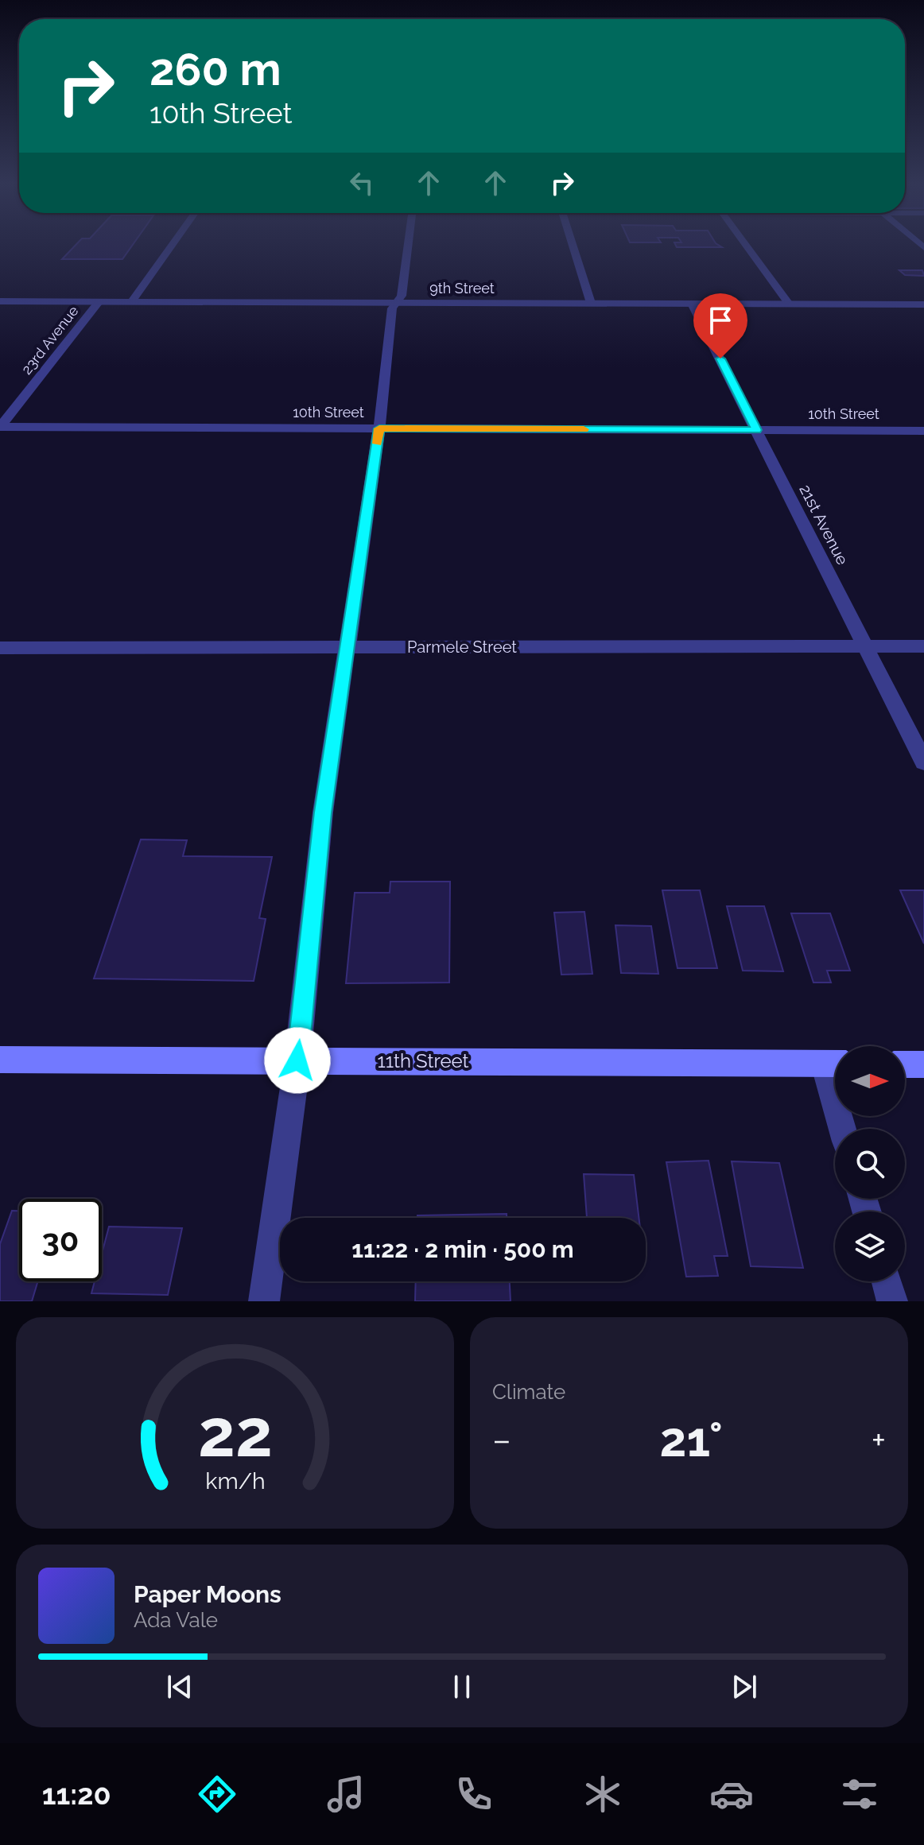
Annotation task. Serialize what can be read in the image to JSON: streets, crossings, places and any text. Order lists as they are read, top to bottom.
{
  "streets": {
    "main road": ["11th Street"],
    "street": [
      "9th Street",
      "23rd Avenue",
      "10th Street",
      "21st Avenue",
      "Parmele Street"
    ]
  },
  "crossings": [
    ["9th Street", "23rd Avenue"],
    ["9th Street", "21st Avenue"],
    ["23rd Avenue", "10th Street"],
    ["10th Street", "21st Avenue"],
    ["21st Avenue", "Parmele Street"]
  ],
  "north": "right",
  "page": {
    "turn": ["260 m", "10th Street"],
    "limit": "30",
    "trip": "11:22 · 2 min · 500 m",
    "tile": "Climate",
    "heat": ["−", "21°", "+"],
    "song": ["Paper Moons", "Ada Vale"],
    "tabs": "11:20",
    "gauge": ["22", "km/h"]
  }
}
